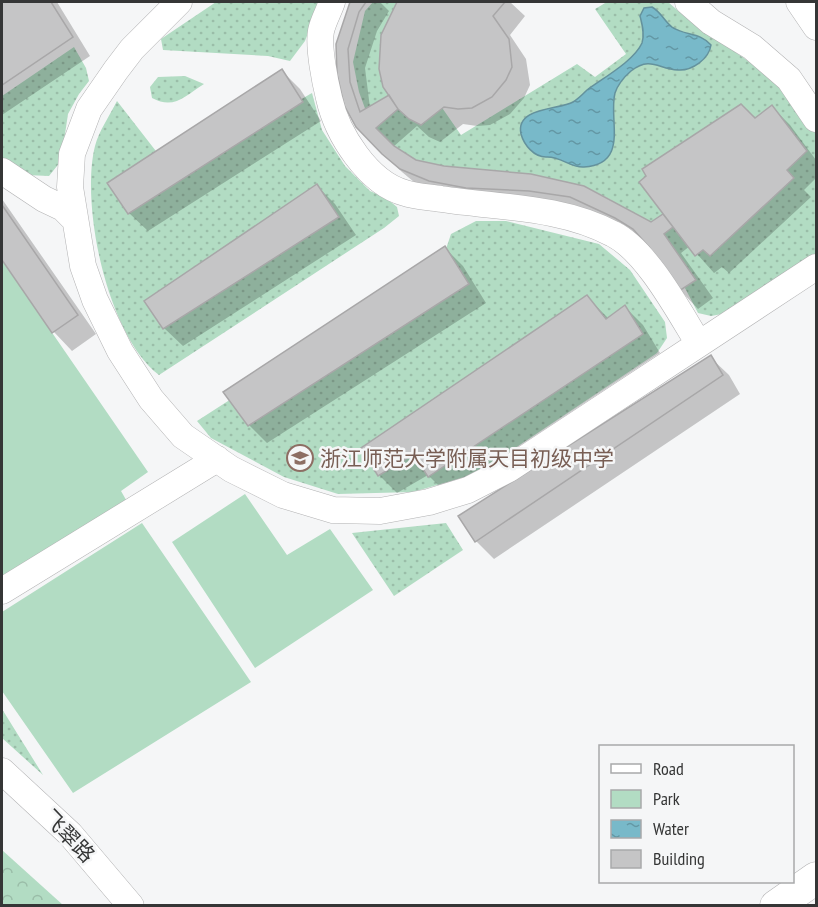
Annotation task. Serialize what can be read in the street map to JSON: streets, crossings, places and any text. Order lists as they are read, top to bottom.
{
  "streets": {
    "street": ["飞翠路"]
  },
  "places": {
    "school or university": ["浙江师范大学附属天目初级中学"]
  },
  "legend": [
    "Road",
    "Park",
    "Water",
    "Building"
  ]
}
